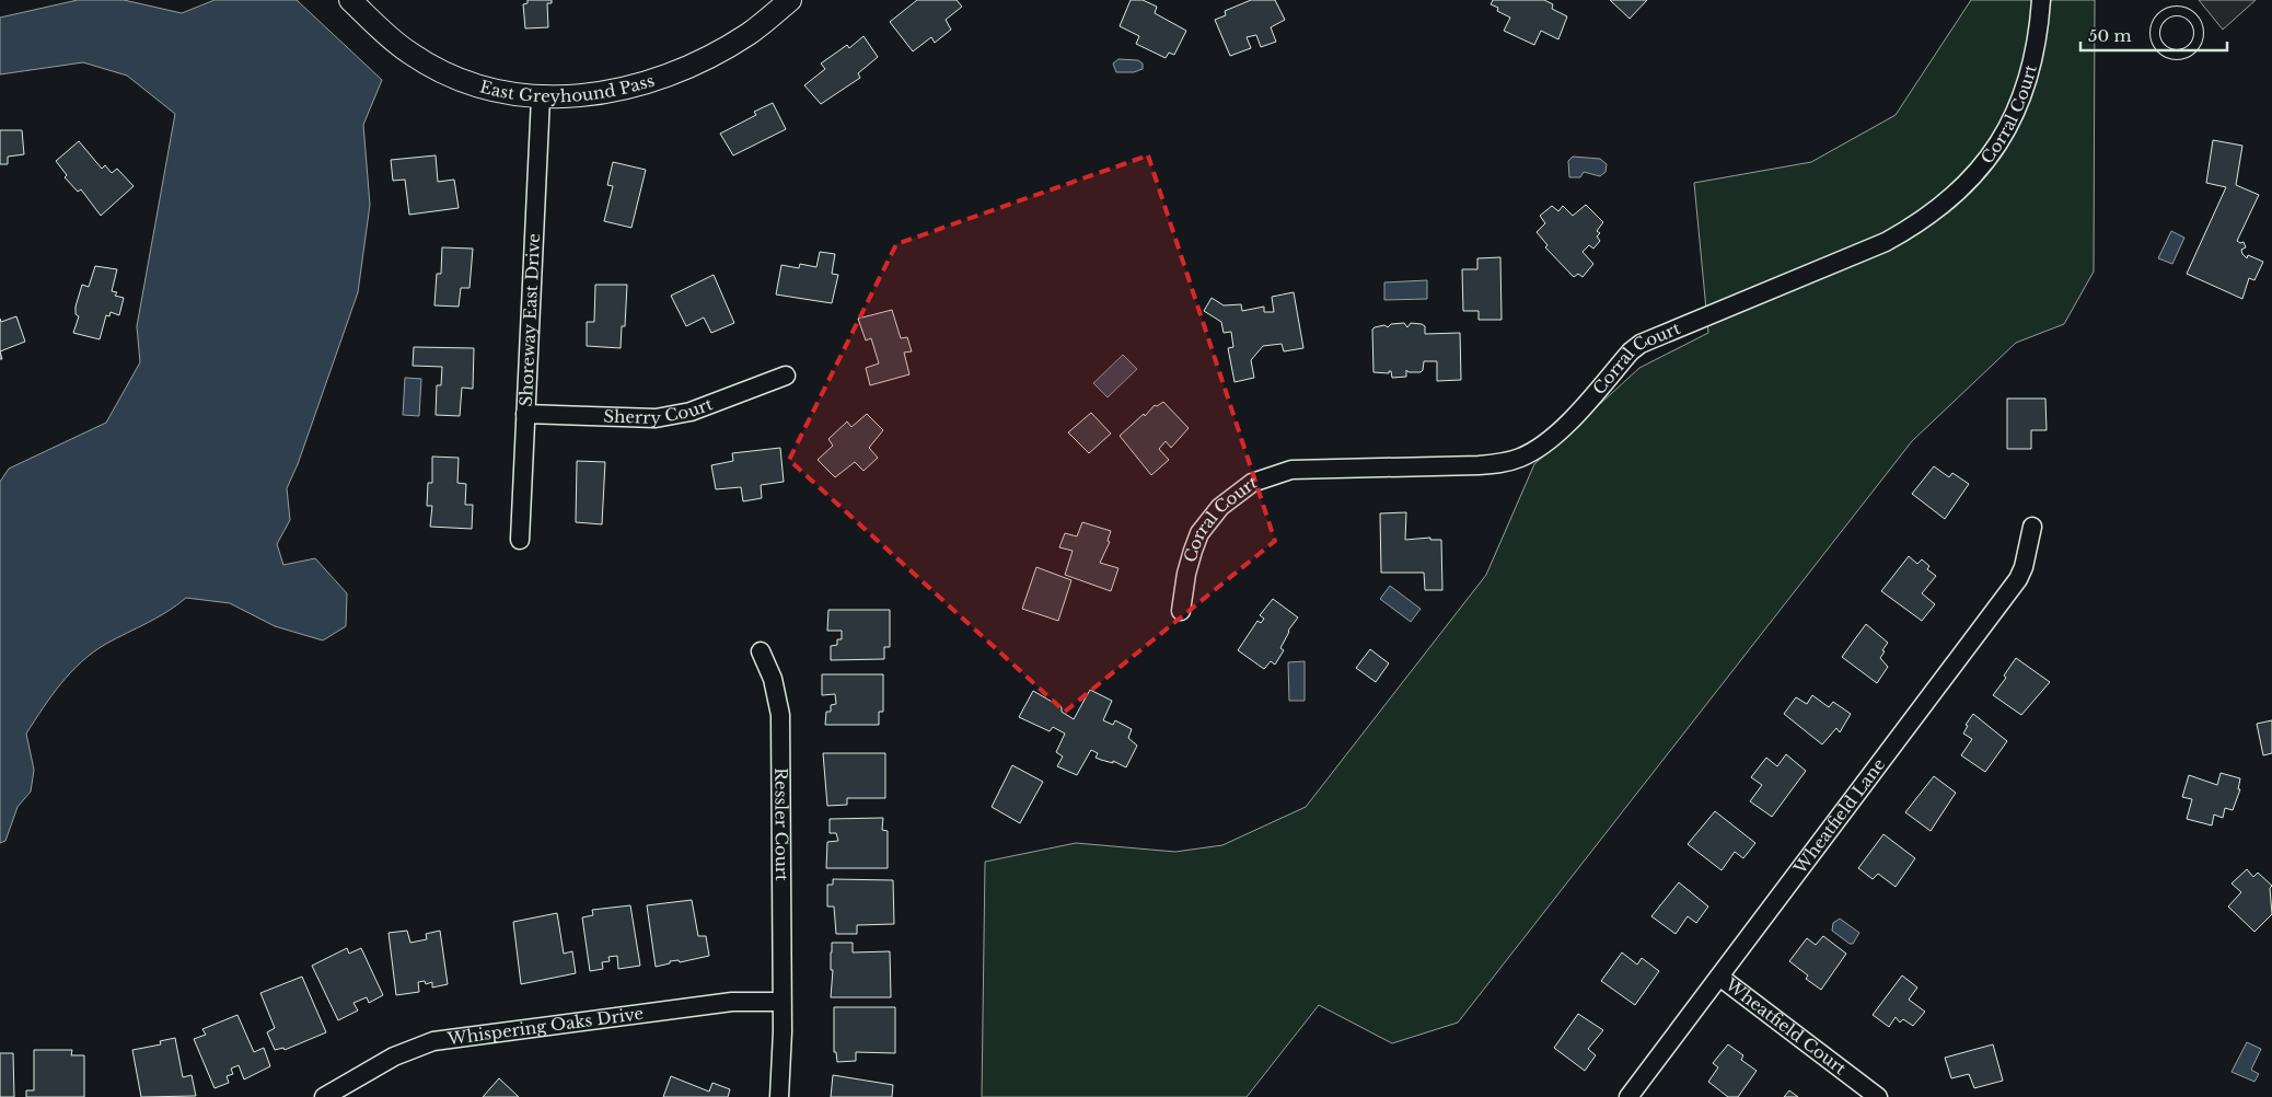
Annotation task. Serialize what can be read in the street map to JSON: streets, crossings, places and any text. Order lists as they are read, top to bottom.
{
  "streets": {
    "street": [
      "East Greyhound Pass",
      "Corral Court",
      "Shoreway East Drive",
      "Sherry Court",
      "Wheatfield Lane",
      "Ressler Court",
      "Whispering Oaks Drive",
      "Wheatfield Court"
    ]
  },
  "crossings": [
    ["East Greyhound Pass", "Shoreway East Drive"],
    ["Shoreway East Drive", "Sherry Court"],
    ["Wheatfield Lane", "Wheatfield Court"],
    ["Ressler Court", "Whispering Oaks Drive"]
  ],
  "scale_bar": "50 m"
}
